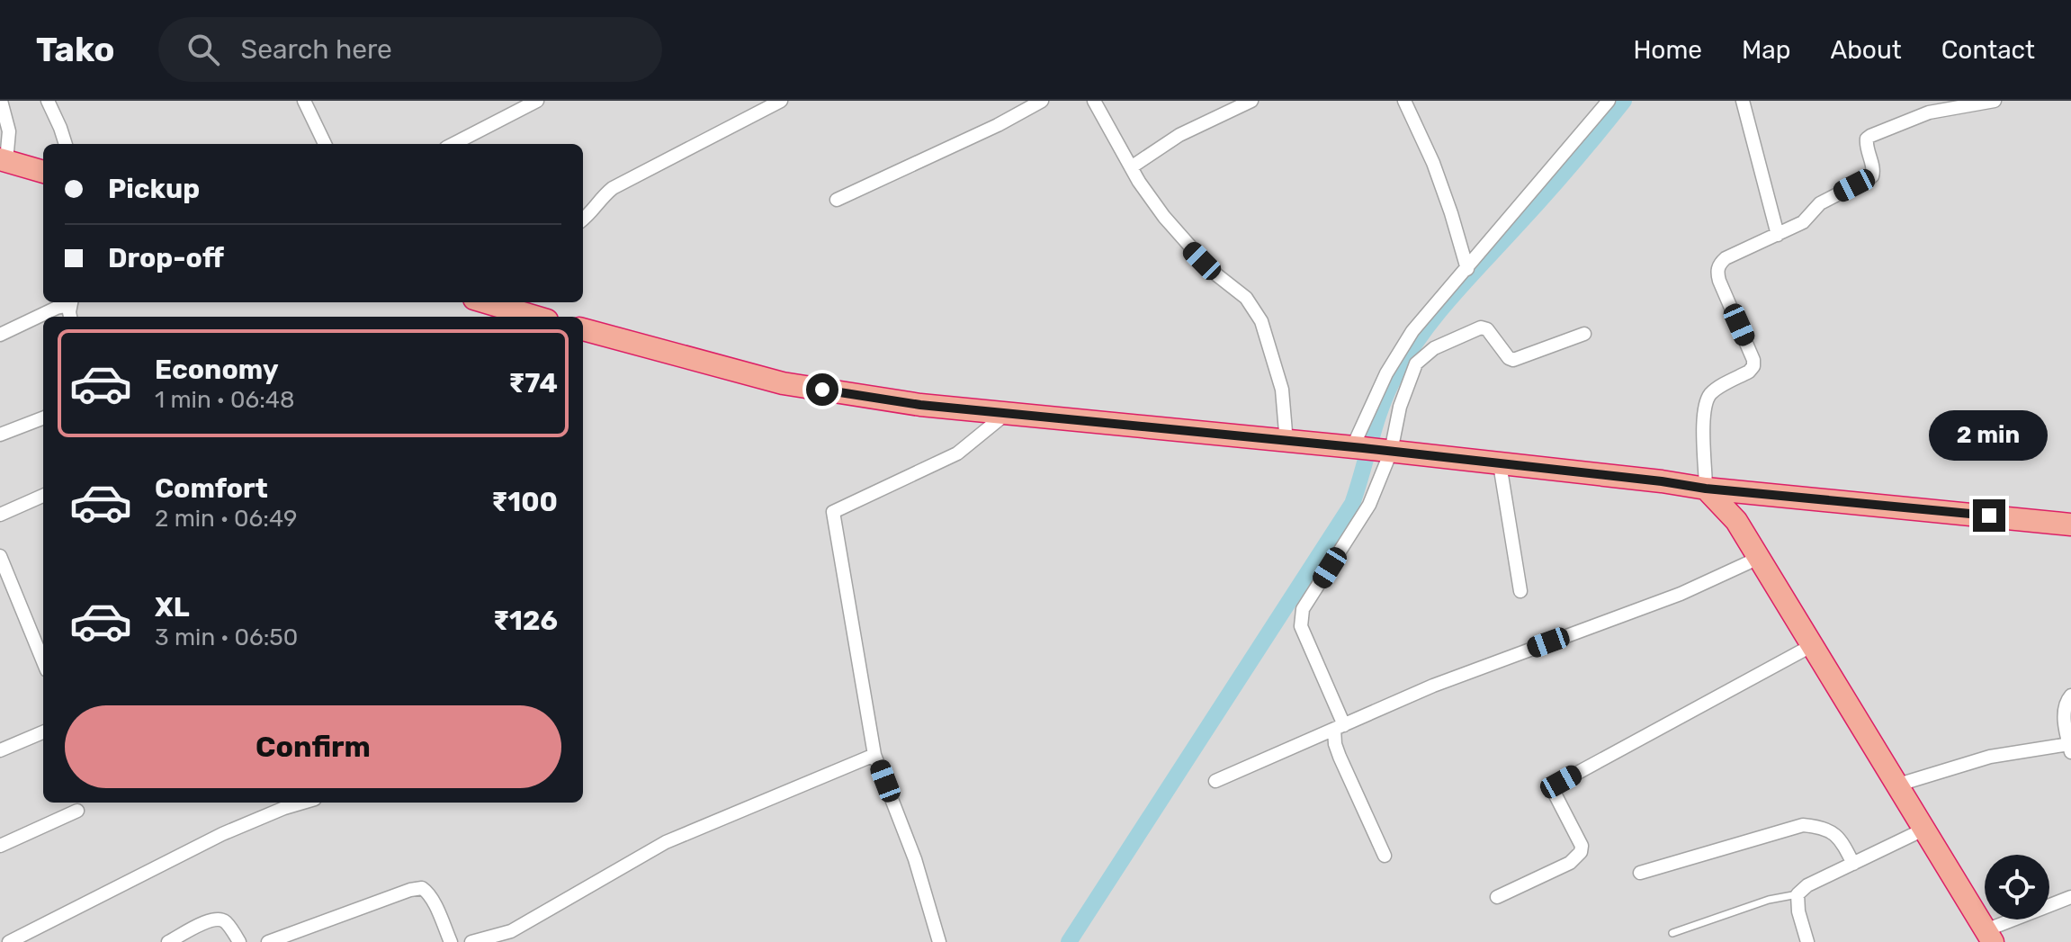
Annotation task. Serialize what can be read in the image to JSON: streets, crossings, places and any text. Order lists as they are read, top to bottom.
{
  "page": {
    "header": "Tako",
    "search": "Search here",
    "nav": [
      "Home",
      "Map",
      "About",
      "Contact"
    ],
    "banner": ["Pickup", "Drop-off"],
    "list": [
      {
        "name": "Economy",
        "note": "1 min · 06:48",
        "value": "₹74"
      },
      {
        "name": "Comfort",
        "note": "2 min · 06:49",
        "value": "₹100"
      },
      {
        "name": "XL",
        "note": "3 min · 06:50",
        "value": "₹126"
      }
    ],
    "bubble": "2 min",
    "buttons": "Confirm"
  }
}
